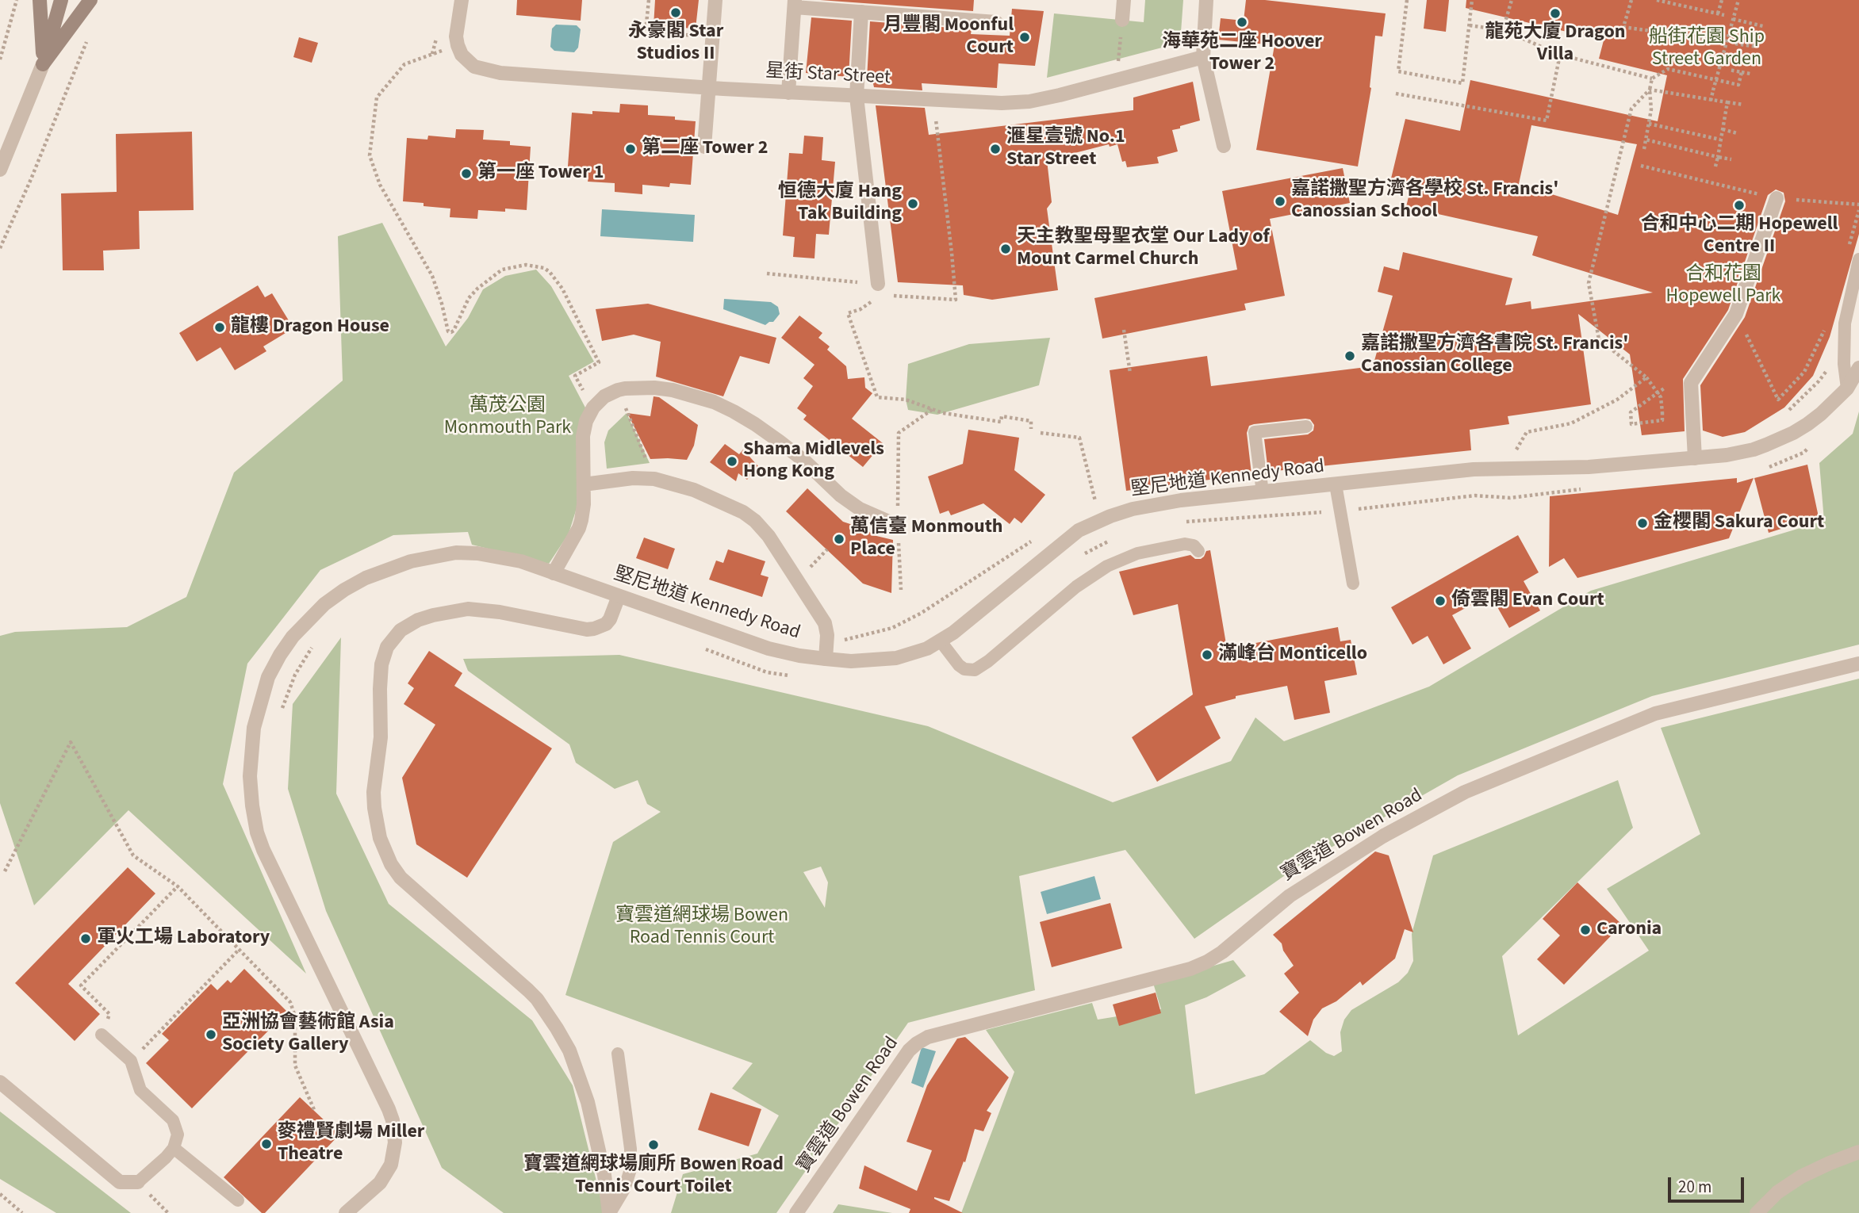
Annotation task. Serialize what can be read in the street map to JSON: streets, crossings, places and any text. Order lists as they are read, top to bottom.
{
  "streets": {
    "street": ["星街 Star Street", "堅尼地道 Kennedy Road", "寶雲道 Bowen Road"]
  },
  "parks": [
    "船街花園 Ship Street Garden",
    "合和花園 Hopewell Park",
    "萬茂公園 Monmouth Park",
    "寶雲道網球場 Bowen Road Tennis Court"
  ],
  "places": [
    "永豪閣 Star Studios II",
    "龍苑大廈 Dragon Villa",
    "海華苑二座 Hoover Tower 2",
    "月豐閣 Moonful Court",
    "第二座 Tower 2",
    "滙星壹號 No.1 Star Street",
    "第一座 Tower 1",
    "嘉諾撒聖方濟各學校 St. Francis' Canossian School",
    "恒德大廈 Hang Tak Building",
    "合和中心二期 Hopewell Centre II",
    "天主教聖母聖衣堂 Our Lady of Mount Carmel Church",
    "龍樓 Dragon House",
    "嘉諾撒聖方濟各書院 St. Francis' Canossian College",
    "Shama Midlevels Hong Kong",
    "金櫻閣 Sakura Court",
    "萬信臺 Monmouth Place",
    "倚雲閣 Evan Court",
    "滿峰台 Monticello",
    "Caronia",
    "軍火工場 Laboratory",
    "亞洲協會藝術館 Asia Society Gallery",
    "麥禮賢劇場 Miller Theatre",
    "寶雲道網球場廁所 Bowen Road Tennis Court Toilet"
  ],
  "scale_bar": "20 m"
}
